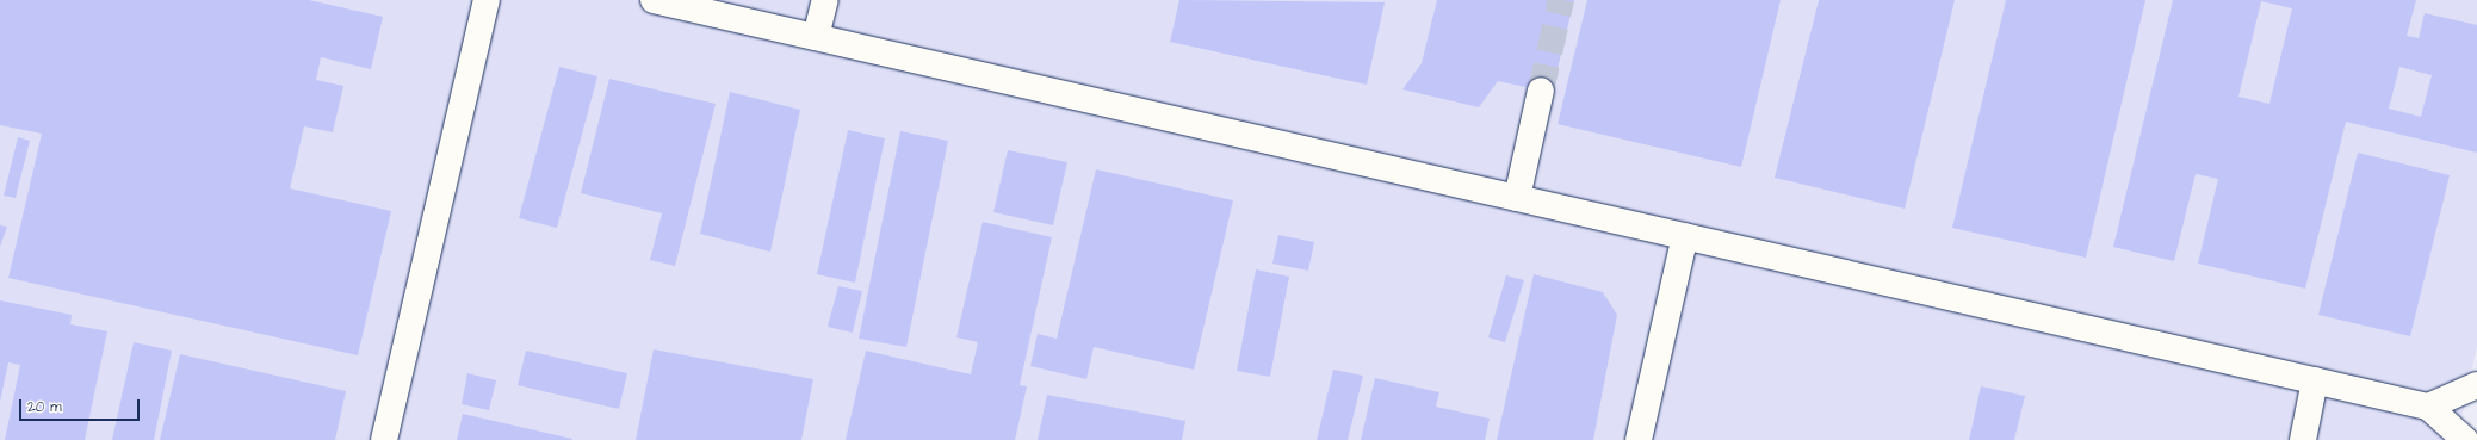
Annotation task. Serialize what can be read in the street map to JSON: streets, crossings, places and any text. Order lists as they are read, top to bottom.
{
  "scale_bar": "20 m"
}
